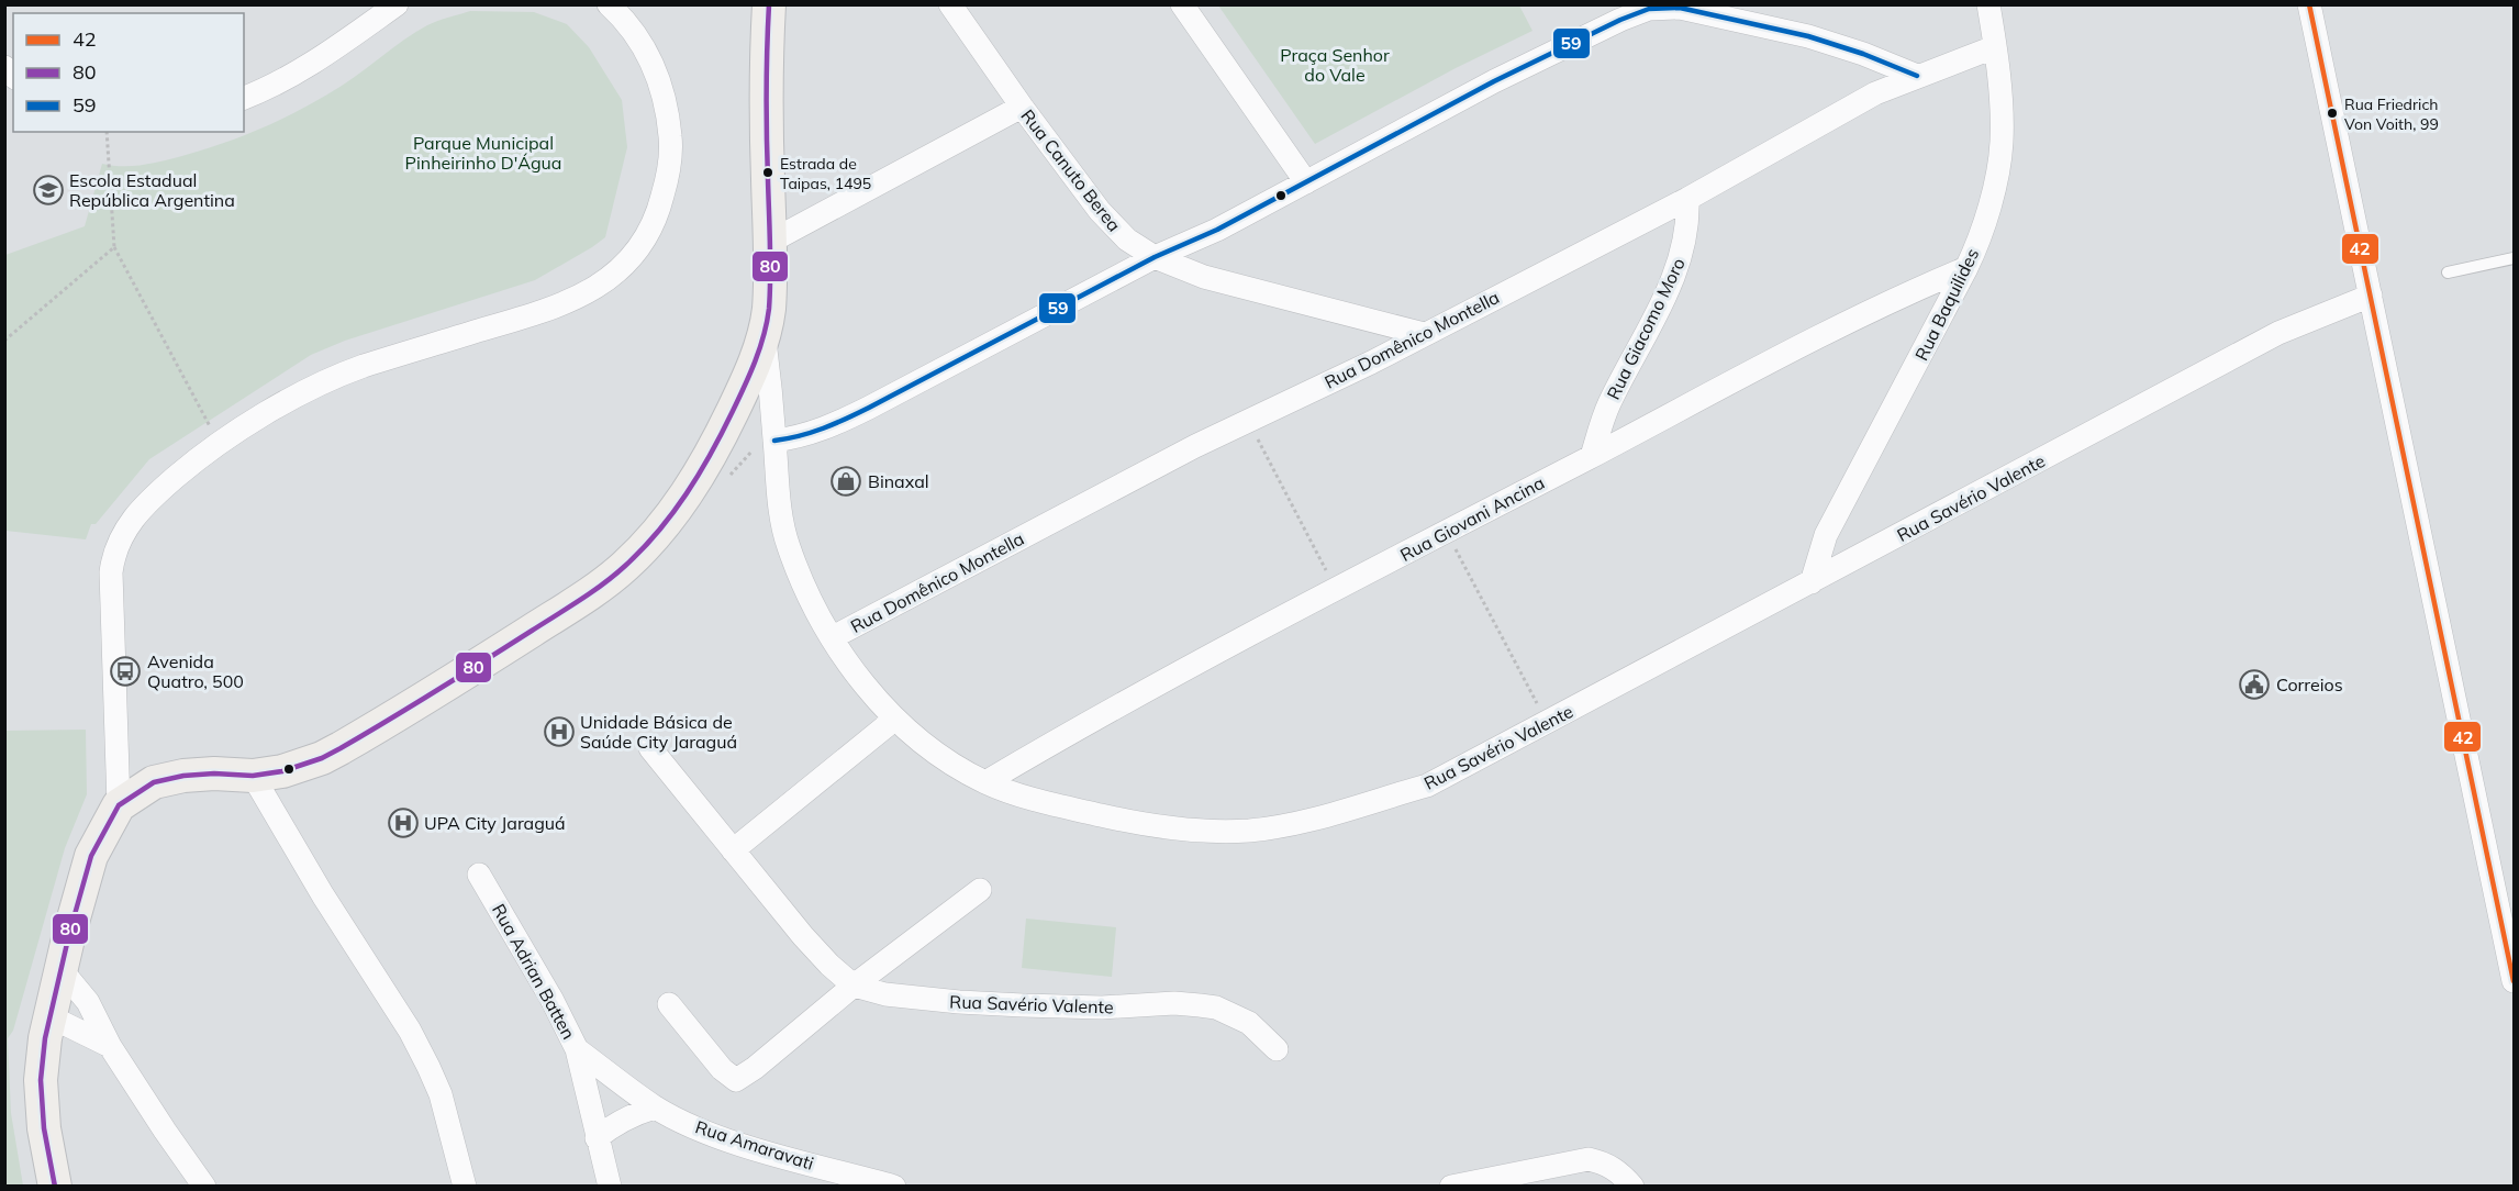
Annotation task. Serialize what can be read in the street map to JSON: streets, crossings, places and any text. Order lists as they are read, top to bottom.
{
  "streets": {
    "street": [
      "Rua Canuto Berea",
      "Rua Baquilides",
      "Rua Giacomo Moro",
      "Rua Domênico Montella",
      "Rua Savério Valente",
      "Rua Giovani Ancina",
      "Rua Adrian Batten",
      "Rua Amaravati"
    ]
  },
  "crossings": [
    ["Rua Canuto Berea", "Rua Domênico Montella"],
    ["Rua Baquilides", "Rua Domênico Montella"],
    ["Rua Baquilides", "Rua Savério Valente"],
    ["Rua Baquilides", "Rua Giovani Ancina"],
    ["Rua Giacomo Moro", "Rua Domênico Montella"],
    ["Rua Giacomo Moro", "Rua Giovani Ancina"],
    ["Rua Domênico Montella", "Rua Savério Valente"],
    ["Rua Savério Valente", "Rua Giovani Ancina"],
    ["Rua Adrian Batten", "Rua Amaravati"]
  ],
  "parks": ["Praça Senhor do Vale", "Parque Municipal Pinheirinho D'Água"],
  "places": {
    "other": ["Rua Friedrich Von Voith, 99", "Estrada de Taipas, 1495"],
    "school or university": ["Escola Estadual República Argentina"],
    "shop": ["Binaxal"],
    "bus stop": ["Avenida Quatro, 500"],
    "public building": ["Correios"],
    "hospital": ["Unidade Básica de Saúde City Jaraguá", "UPA City Jaraguá"]
  },
  "lines": ["transit line 42", "transit line 80", "transit line 59"],
  "legend": ["42", "80", "59"]
}
